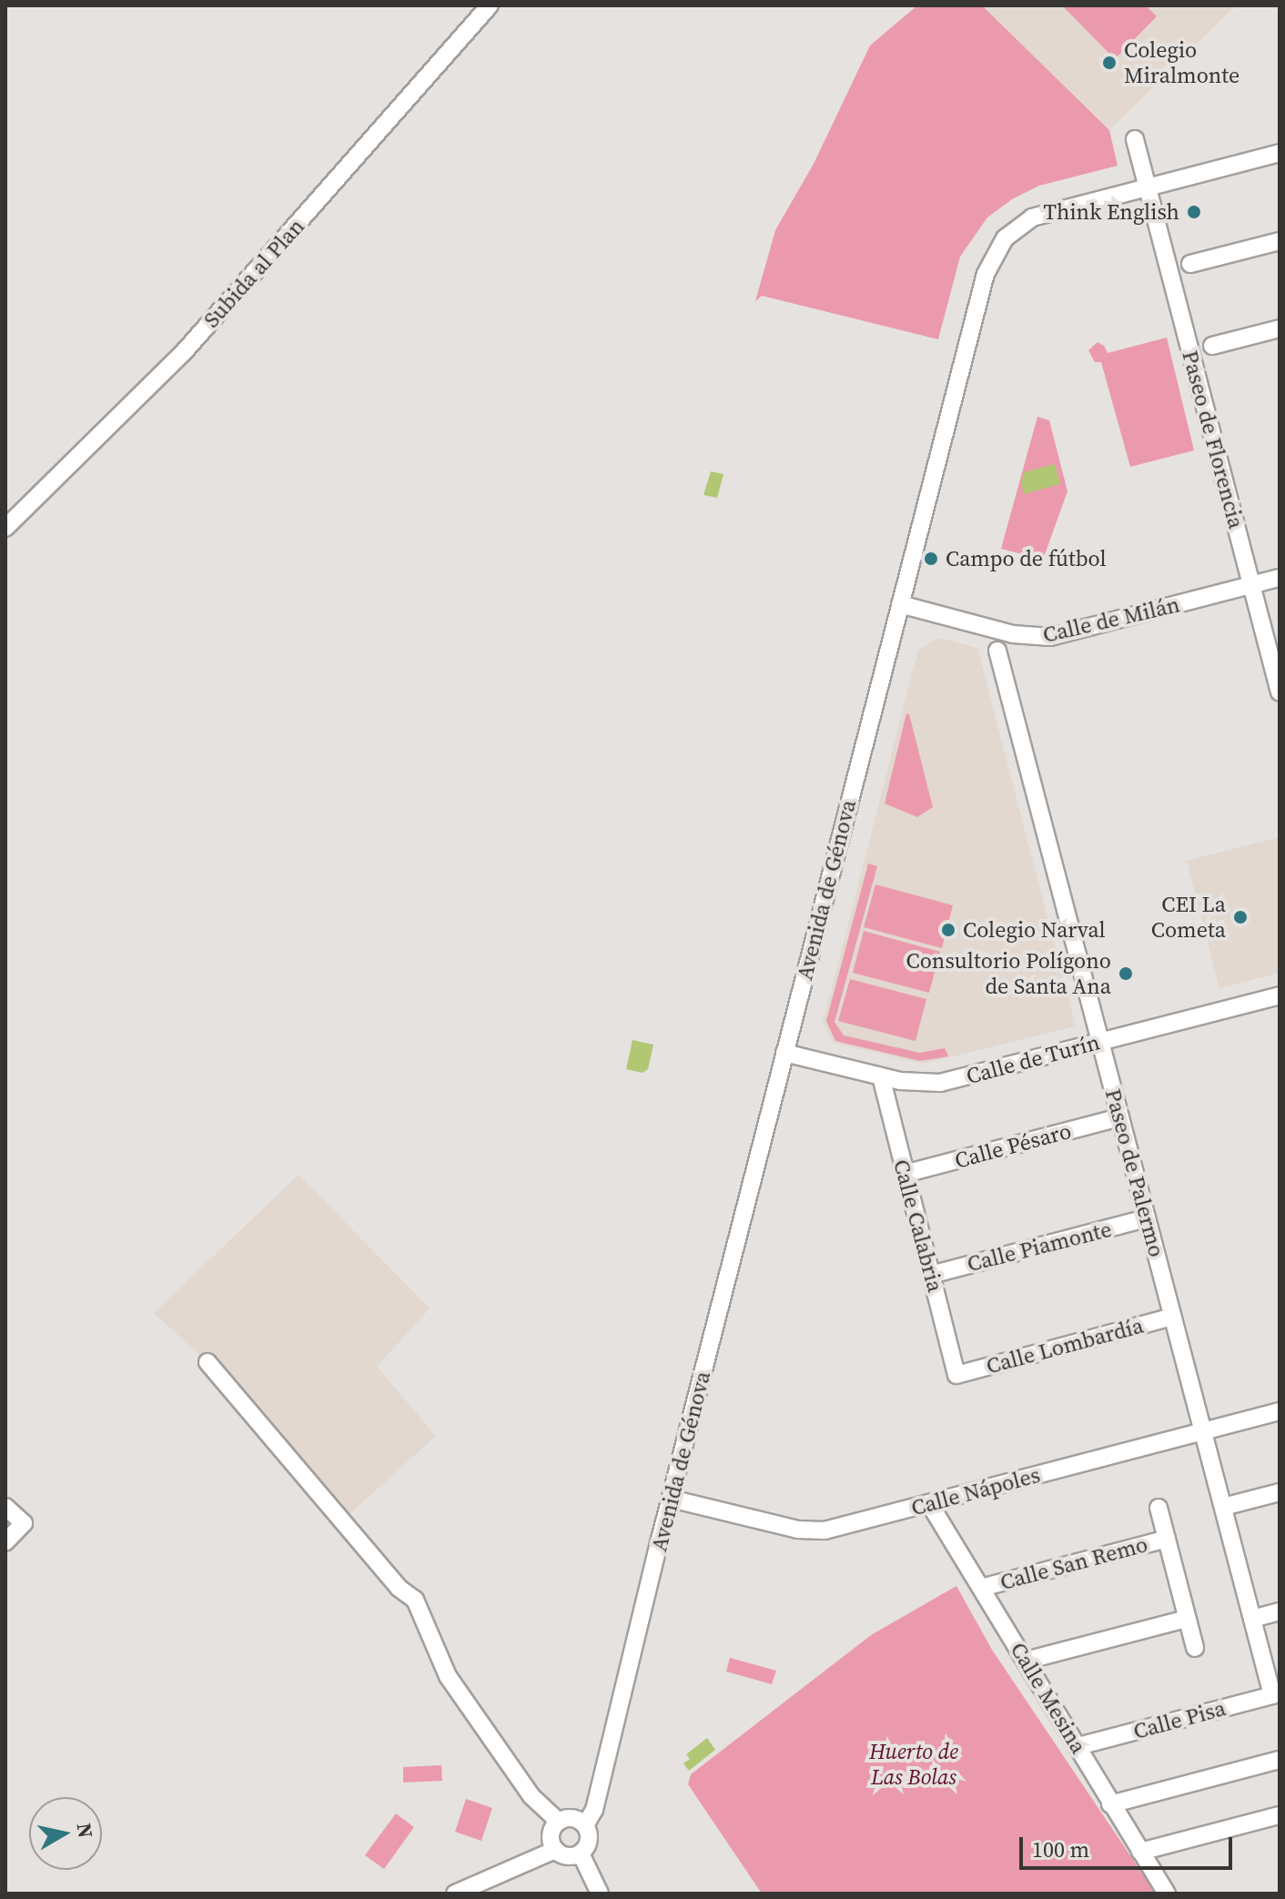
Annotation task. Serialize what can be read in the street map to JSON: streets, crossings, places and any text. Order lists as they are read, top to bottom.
{
  "streets": {
    "street": [
      "Subida al Plan",
      "Paseo de Florencia",
      "Calle de Milán",
      "Avenida de Génova",
      "Calle de Turín",
      "Calle Pésaro",
      "Paseo de Palermo",
      "Calle Calabria",
      "Calle Piamonte",
      "Calle Lombardía",
      "Calle Nápoles",
      "Calle San Remo",
      "Calle Mesina",
      "Calle Pisa"
    ]
  },
  "crossings": [
    ["Paseo de Florencia", "Calle de Milán"],
    ["Paseo de Florencia", "Avenida de Génova"],
    ["Calle de Milán", "Avenida de Génova"],
    ["Avenida de Génova", "Calle de Turín"],
    ["Avenida de Génova", "Calle Nápoles"],
    ["Calle de Turín", "Paseo de Palermo"],
    ["Calle de Turín", "Calle Calabria"],
    ["Calle Pésaro", "Paseo de Palermo"],
    ["Calle Pésaro", "Calle Calabria"],
    ["Paseo de Palermo", "Calle Piamonte"],
    ["Paseo de Palermo", "Calle Lombardía"],
    ["Paseo de Palermo", "Calle Nápoles"],
    ["Paseo de Palermo", "Calle Pisa"],
    ["Calle Calabria", "Calle Piamonte"],
    ["Calle Calabria", "Calle Lombardía"],
    ["Calle Nápoles", "Calle Mesina"],
    ["Calle San Remo", "Calle Mesina"],
    ["Calle Mesina", "Calle Pisa"]
  ],
  "parks": ["Huerto de Las Bolas"],
  "places": [
    "Colegio Miralmonte",
    "Think English",
    "Campo de fútbol",
    "CEI La Cometa",
    "Colegio Narval",
    "Consultorio Polígono de Santa Ana"
  ],
  "scale_bar": "100 m",
  "north": "right"
}
